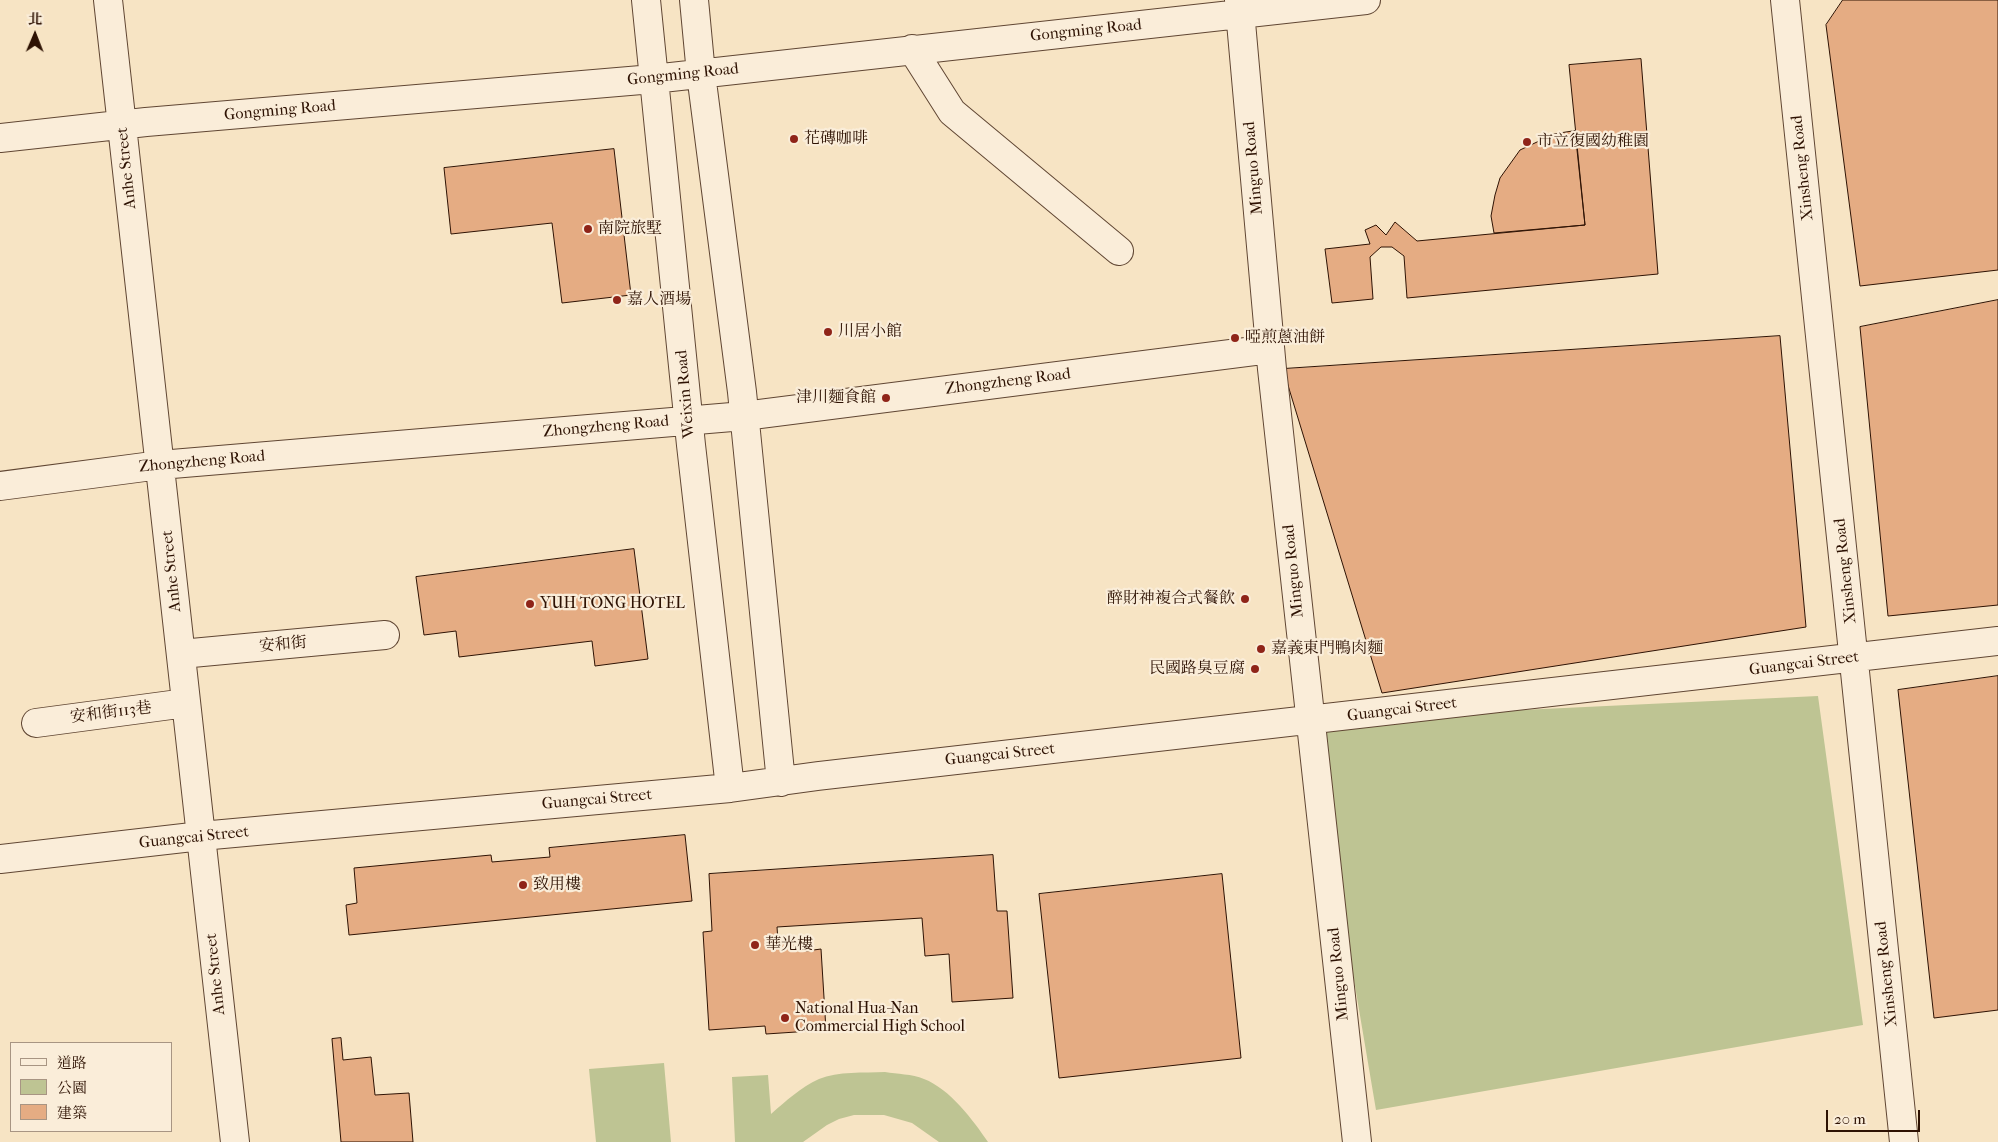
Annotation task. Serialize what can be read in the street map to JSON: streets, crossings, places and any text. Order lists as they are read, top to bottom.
{
  "streets": {
    "street": [
      "Gongming Road",
      "Anhe Street",
      "Minguo Road",
      "Xinsheng Road",
      "Zhongzheng Road",
      "Weixin Road",
      "安和街",
      "Guangcai Street",
      "安和街113巷"
    ]
  },
  "crossings": [
    ["Gongming Road", "Anhe Street"],
    ["Gongming Road", "Minguo Road"],
    ["Gongming Road", "Weixin Road"],
    ["Anhe Street", "Zhongzheng Road"],
    ["Anhe Street", "安和街"],
    ["Anhe Street", "Guangcai Street"],
    ["Anhe Street", "安和街113巷"],
    ["Minguo Road", "Zhongzheng Road"],
    ["Minguo Road", "Guangcai Street"],
    ["Xinsheng Road", "Guangcai Street"],
    ["Zhongzheng Road", "Weixin Road"],
    ["Weixin Road", "Guangcai Street"]
  ],
  "places": [
    "花磚咖啡",
    "市立復國幼稚園",
    "南院旅墅",
    "嘉人酒場",
    "川居小館",
    "啞煎蔥油餅",
    "津川麵食館",
    "醉財神複合式餐飲",
    "YUH TONG HOTEL",
    "嘉義東門鴨肉麵",
    "民國路臭豆腐",
    "致用樓",
    "華光樓",
    "National Hua-Nan Commercial High School"
  ],
  "legend": ["道路", "公園", "建築"],
  "scale_bar": "20 m",
  "north": "top"
}
